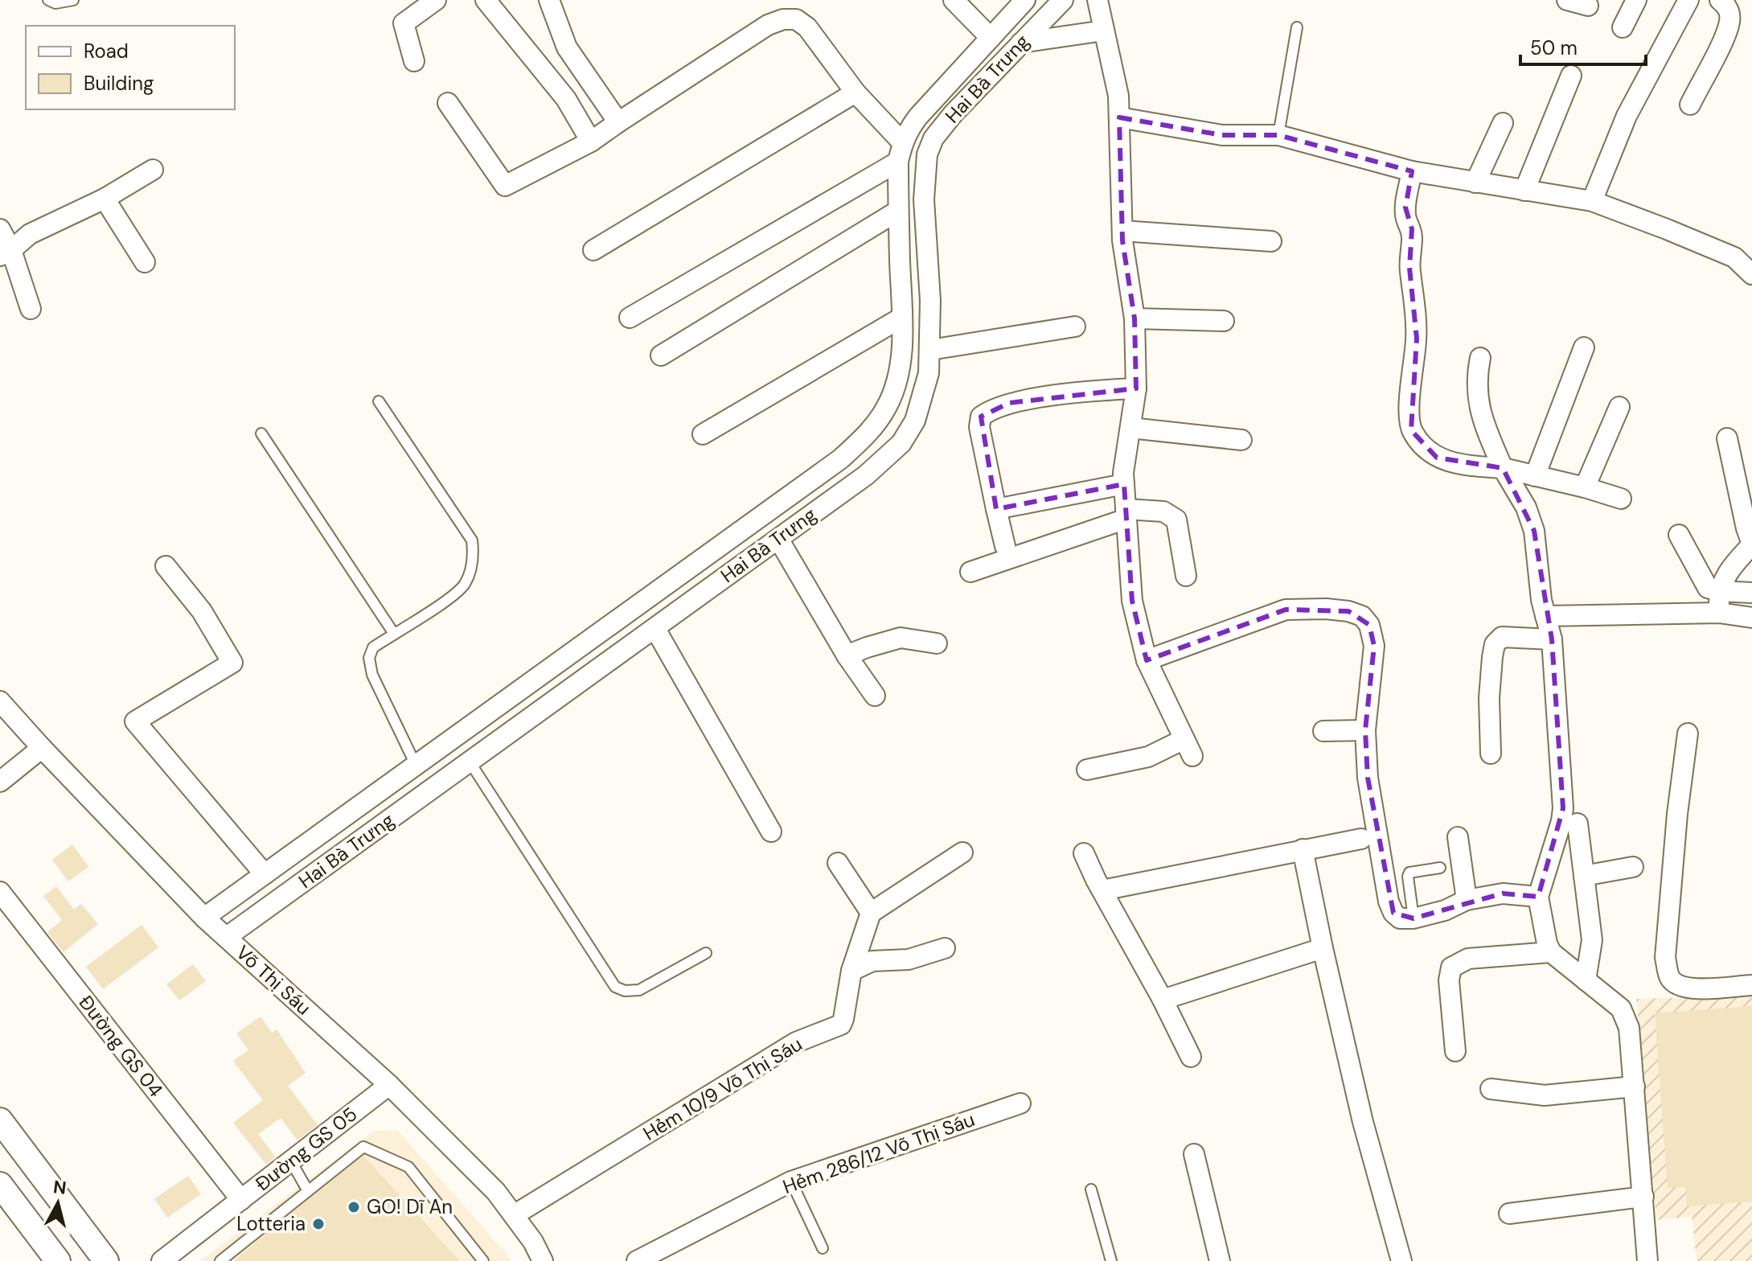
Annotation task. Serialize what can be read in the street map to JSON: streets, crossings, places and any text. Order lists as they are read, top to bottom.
{
  "streets": {
    "street": [
      "Hai Bà Trưng",
      "Võ Thị Sáu",
      "Đường GS 04",
      "Hẻm 10/9 Võ Thị Sáu",
      "Đường GS 05",
      "Hẻm 286/12 Võ Thị Sáu"
    ]
  },
  "crossings": [
    ["Hai Bà Trưng", "Võ Thị Sáu"],
    ["Võ Thị Sáu", "Hẻm 10/9 Võ Thị Sáu"],
    ["Võ Thị Sáu", "Đường GS 05"],
    ["Đường GS 04", "Đường GS 05"]
  ],
  "places": ["GO! Dĩ An", "Lotteria"],
  "legend": ["Road", "Building"],
  "scale_bar": "50 m",
  "north": "top"
}
